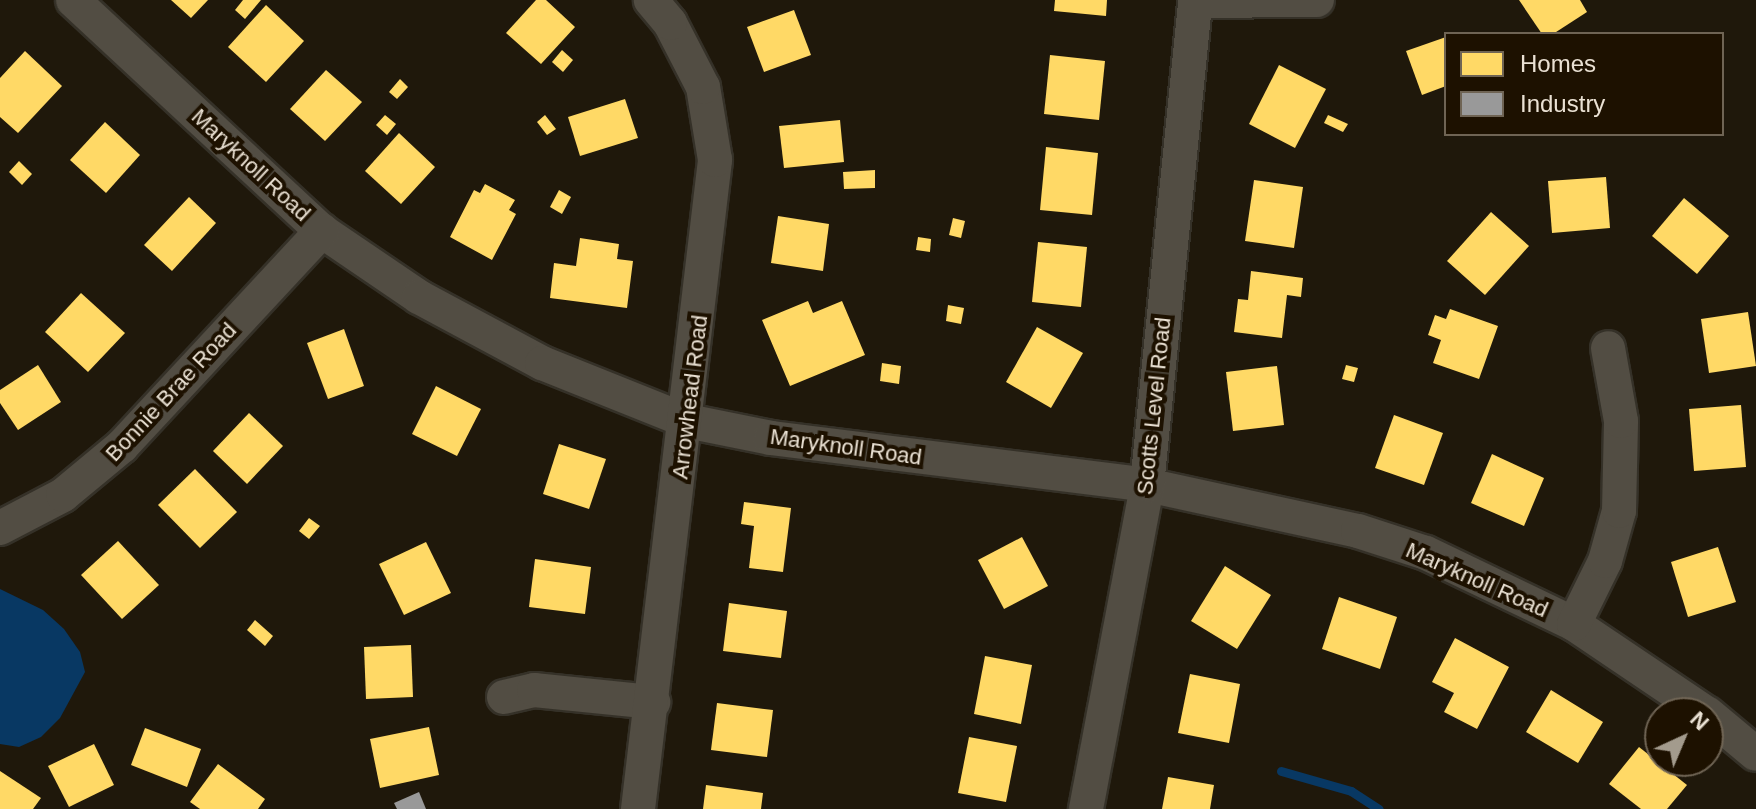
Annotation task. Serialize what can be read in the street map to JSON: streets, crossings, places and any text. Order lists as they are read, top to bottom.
{
  "streets": {
    "street": [
      "Maryknoll Road",
      "Bonnie Brae Road",
      "Arrowhead Road",
      "Scotts Level Road"
    ]
  },
  "crossings": [
    ["Maryknoll Road", "Bonnie Brae Road"],
    ["Maryknoll Road", "Arrowhead Road"],
    ["Maryknoll Road", "Scotts Level Road"]
  ],
  "legend": ["Homes", "Industry"],
  "north": "top right"
}
